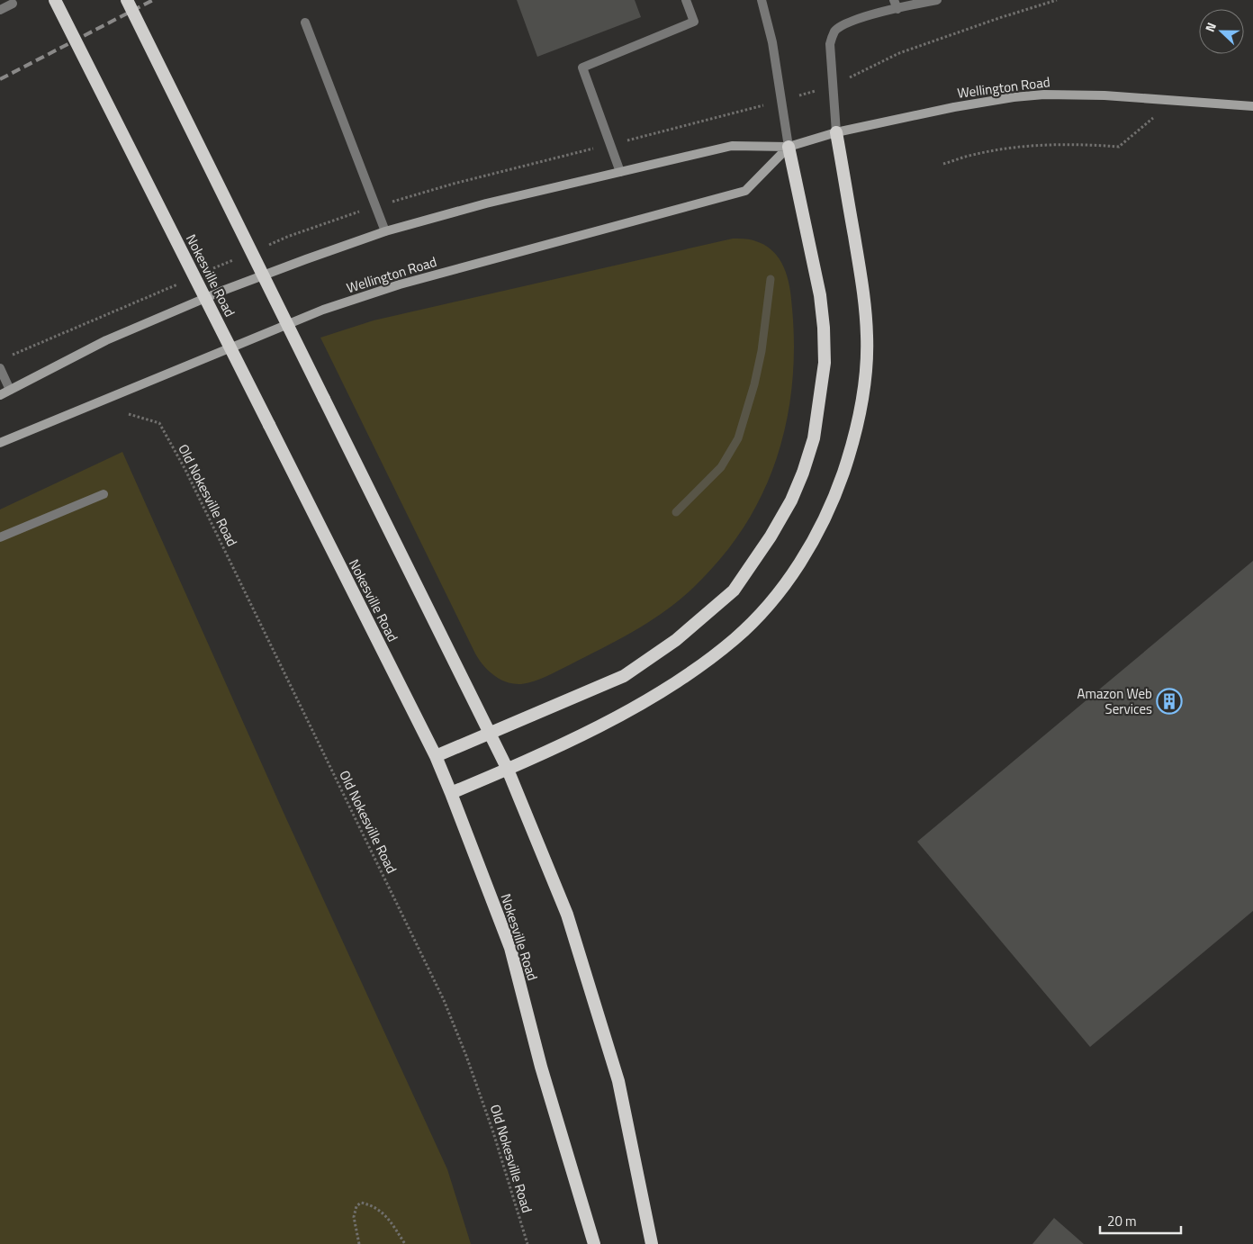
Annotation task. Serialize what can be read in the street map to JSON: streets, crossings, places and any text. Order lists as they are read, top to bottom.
{
  "streets": {
    "highway": ["Nokesville Road"],
    "main road": ["Wellington Road"],
    "path": ["Old Nokesville Road"]
  },
  "places": {
    "building": ["Amazon Web Services"]
  },
  "scale_bar": "20 m",
  "north": "left"
}
